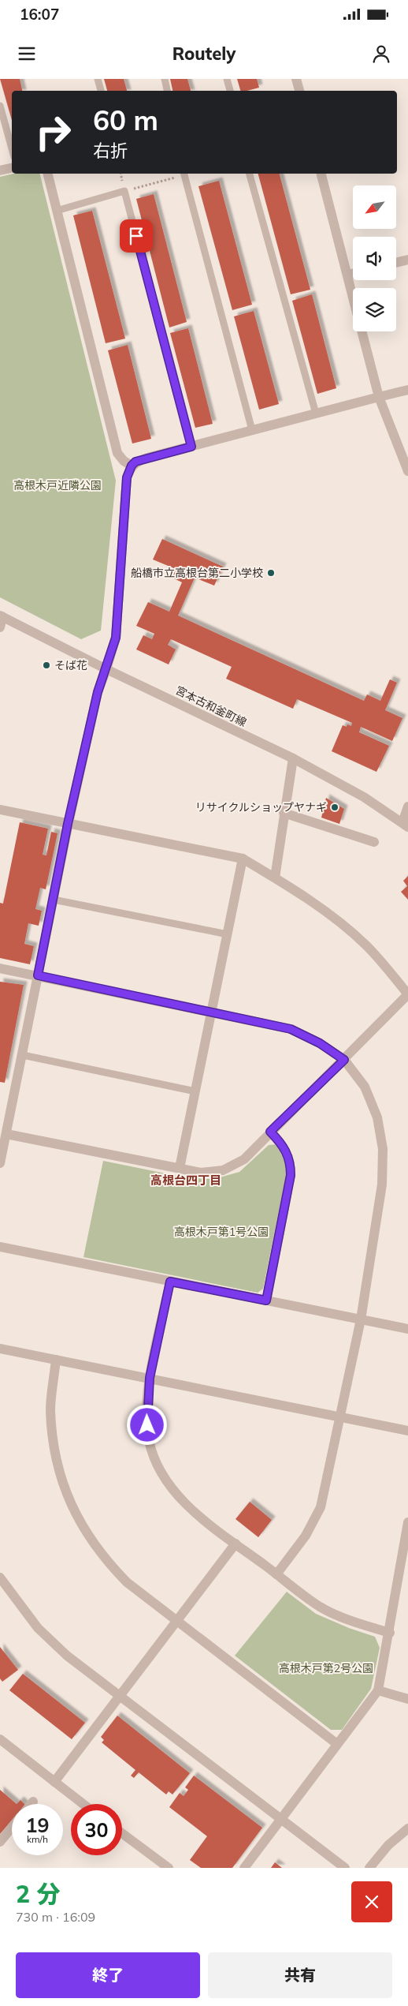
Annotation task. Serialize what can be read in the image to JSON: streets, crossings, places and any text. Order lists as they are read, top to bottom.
{
  "streets": {
    "street": ["宮本古和釜町線"]
  },
  "districts": ["高根台四丁目"],
  "parks": ["高根木戸近隣公園", "高根木戸第1号公園", "高根木戸第2号公園"],
  "places": ["船橋市立高根台第二小学校", "そば花", "リサイクルショップヤナギ"],
  "north": "bottom left",
  "page": {
    "status": "16:07",
    "header": "Routely",
    "turn": ["60 m", "右折"],
    "speed": "19 km/h",
    "limit": "30",
    "heading": ["2 分", "730 m · 16:09"],
    "buttons": ["終了", "共有"]
  }
}
